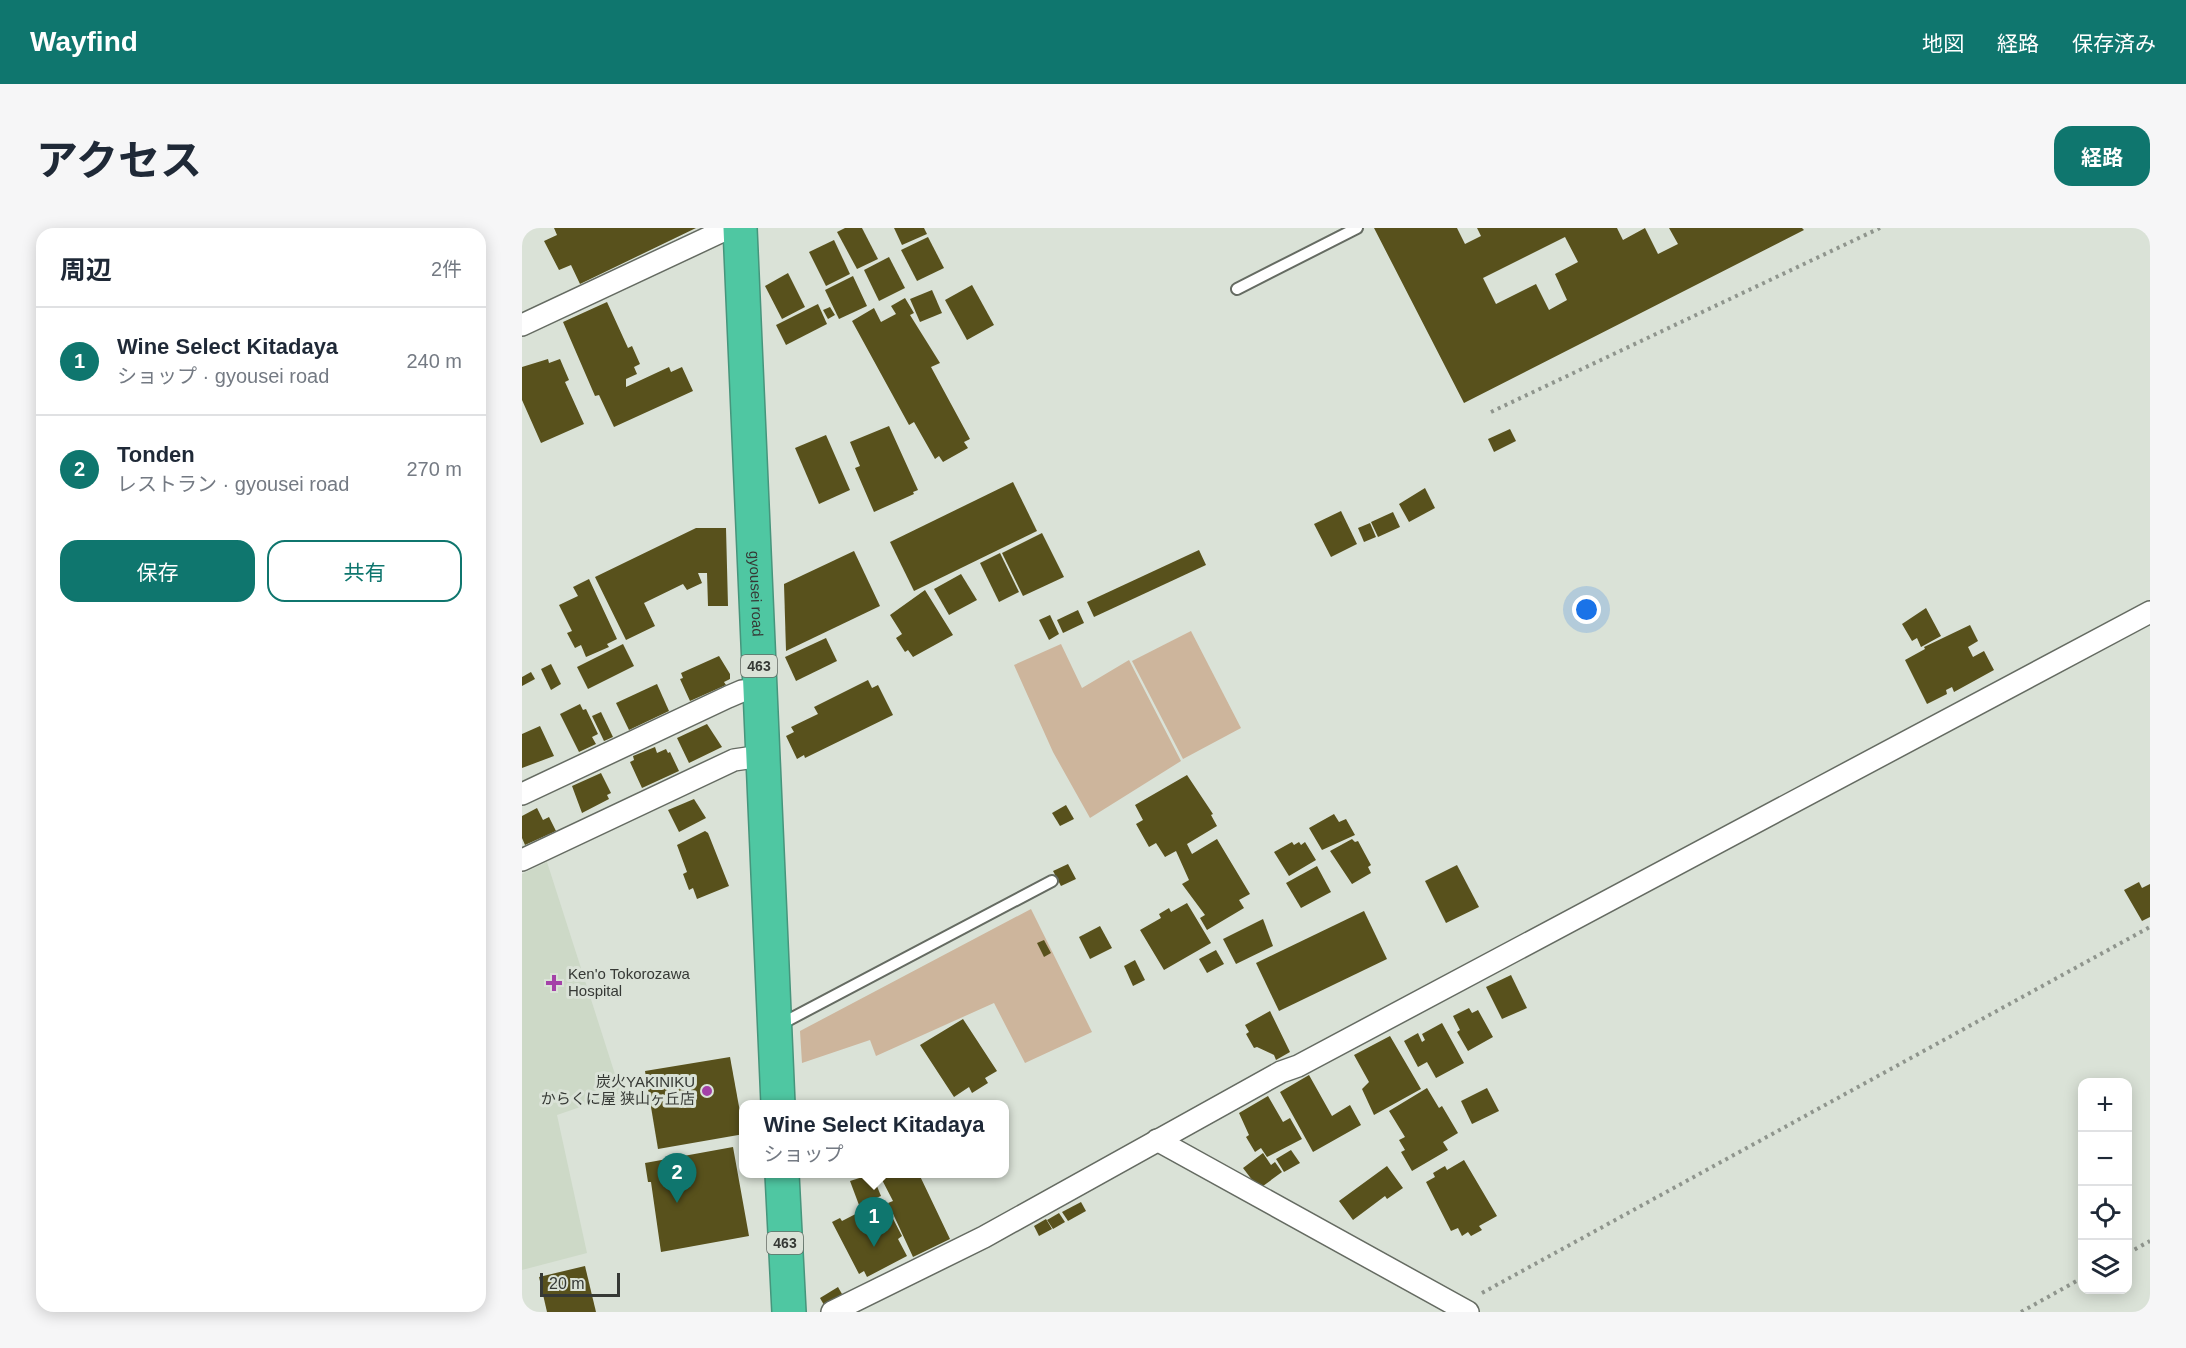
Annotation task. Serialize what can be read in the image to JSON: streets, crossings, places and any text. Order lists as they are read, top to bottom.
{
  "streets": {
    "highway": ["gyousei road", "463"]
  },
  "places": {
    "health": ["Ken'o Tokorozawa Hospital"],
    "other": ["炭火YAKINIKU からくに屋 狭山ヶ丘店"]
  },
  "scale_bar": "20 m",
  "page": {
    "header": "Wayfind",
    "nav": ["地図", "経路", "保存済み"],
    "title": "アクセス",
    "buttons": [
      "経路",
      ["保存", "共有"]
    ],
    "heading": ["周辺", "2件"],
    "list": [
      {
        "mark": "1",
        "name": "Wine Select Kitadaya",
        "note": "ショップ · gyousei road",
        "value": "240 m"
      },
      {
        "mark": "2",
        "name": "Tonden",
        "note": "レストラン · gyousei road",
        "value": "270 m"
      }
    ],
    "map_buttons": ["+", "−"],
    "popup": ["Wine Select Kitadaya", "ショップ"],
    "pins": ["2", "1"],
    "scale": "20 m"
  }
}
